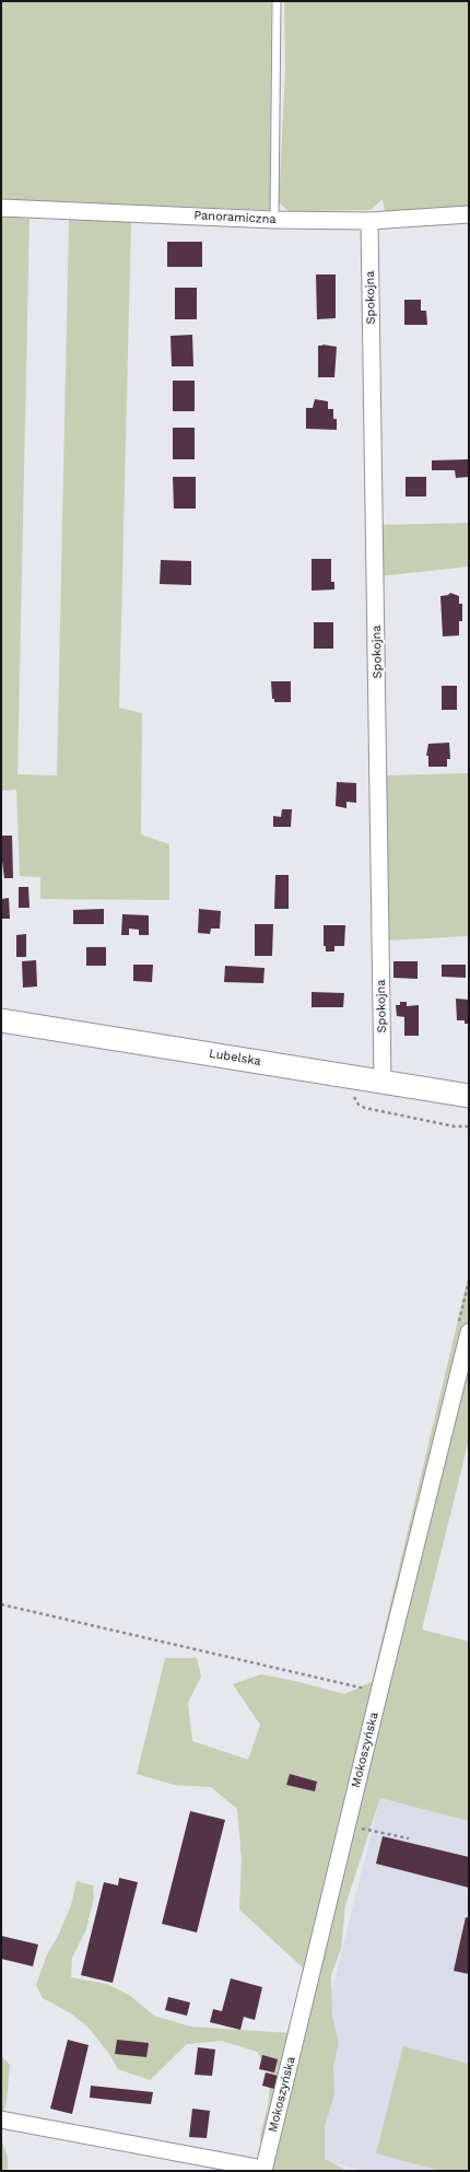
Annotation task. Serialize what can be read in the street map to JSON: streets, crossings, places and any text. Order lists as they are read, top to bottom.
{
  "streets": {
    "main road": ["Lubelska"],
    "street": ["Panoramiczna", "Spokojna", "Mokoszyńska"]
  },
  "crossings": [
    ["Panoramiczna", "Spokojna"],
    ["Spokojna", "Lubelska"]
  ]
}
